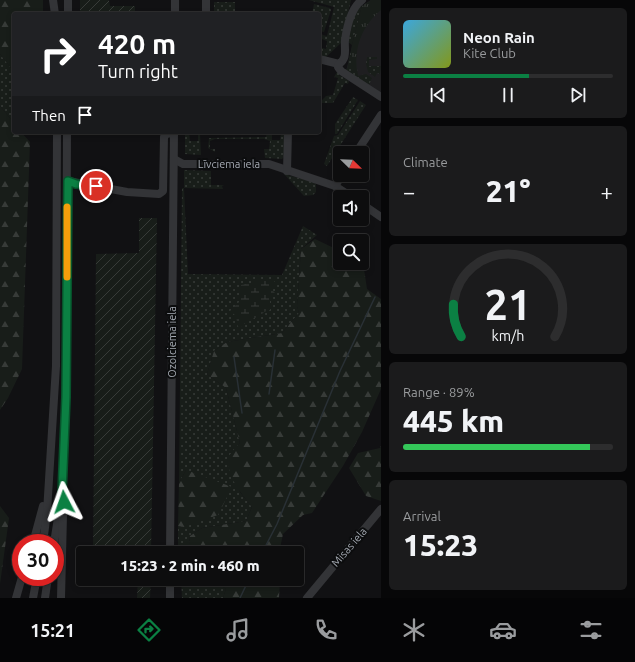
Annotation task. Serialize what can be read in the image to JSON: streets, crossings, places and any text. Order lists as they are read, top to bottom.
{
  "streets": {
    "street": ["Līvciema iela", "Ozolciema iela", "Misas iela"]
  },
  "crossings": [
    ["Līvciema iela", "Ozolciema iela"]
  ],
  "north": "bottom right",
  "page": {
    "turn": ["420 m", "Turn right"],
    "song": ["Neon Rain", "Kite Club"],
    "then": "Then",
    "tile": [
      "Climate",
      ["Range · 89%", "445 km"],
      ["Arrival", "15:23"]
    ],
    "heat": ["−", "21°", "+"],
    "limit": "30",
    "trip": "15:23 · 2 min · 460 m",
    "tabs": "15:21",
    "gauge": ["21", "km/h"]
  }
}
